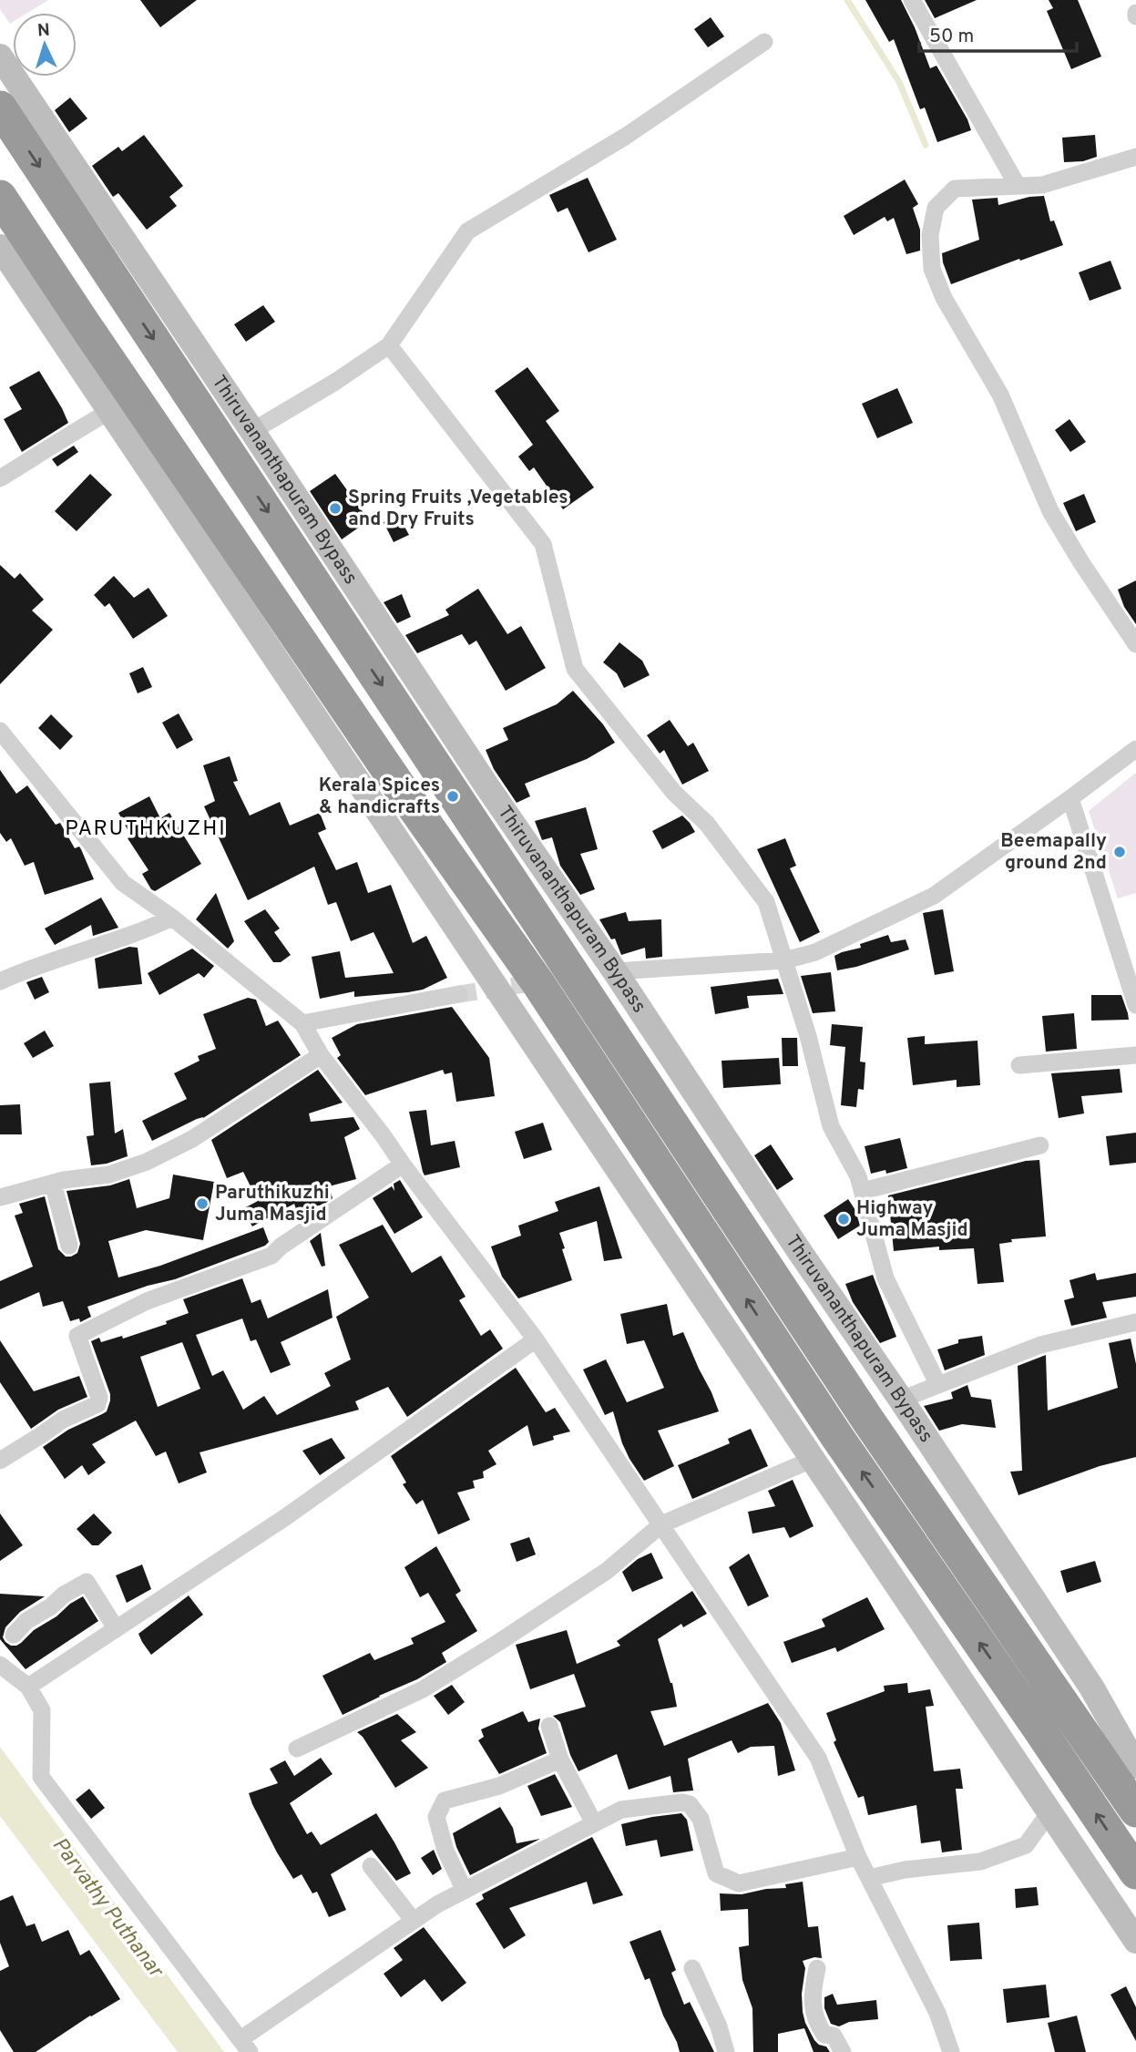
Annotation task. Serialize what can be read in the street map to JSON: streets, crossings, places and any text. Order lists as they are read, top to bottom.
{
  "streets": {
    "highway": ["Thiruvananthapuram Bypass"]
  },
  "districts": ["PARUTHKUZHI"],
  "water": ["Parvathy Puthanar"],
  "places": [
    "Spring Fruits ,Vegetables and Dry Fruits",
    "Kerala Spices & handicrafts",
    "Beemapally ground 2nd",
    "Paruthikuzhi Juma Masjid",
    "Highway Juma Masjid"
  ],
  "scale_bar": "50 m",
  "north": "top"
}
